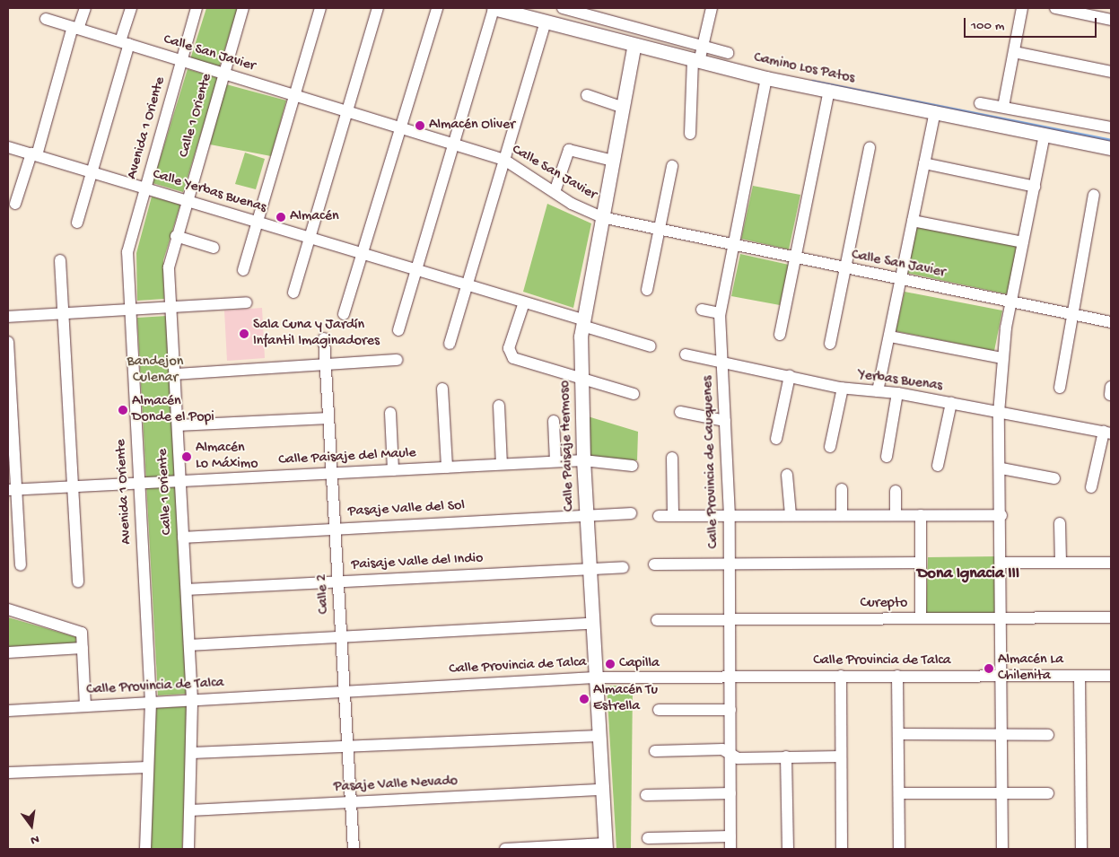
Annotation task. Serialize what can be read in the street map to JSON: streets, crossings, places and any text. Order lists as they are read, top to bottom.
{
  "streets": {
    "street": [
      "Calle San Javier",
      "Camino Los Patos",
      "Calle 1 Oriente",
      "Avenida 1 Oriente",
      "Calle Yerbas Buenas",
      "Yerbas Buenas",
      "Calle Paisaje Hermoso",
      "Calle Paisaje del Maule",
      "Calle Provincia de Cauquenes",
      "Pasaje Valle del Sol",
      "Paisaje Valle del Indio",
      "Calle 2",
      "Curepto",
      "Calle Provincia de Talca",
      "Pasaje Valle Nevado"
    ]
  },
  "crossings": [
    ["Calle San Javier", "Calle 1 Oriente"],
    ["Calle San Javier", "Avenida 1 Oriente"],
    ["Calle San Javier", "Calle Paisaje Hermoso"],
    ["Calle San Javier", "Calle Provincia de Cauquenes"],
    ["Camino Los Patos", "Calle Paisaje Hermoso"],
    ["Camino Los Patos", "Calle Provincia de Cauquenes"],
    ["Calle 1 Oriente", "Calle Yerbas Buenas"],
    ["Calle 1 Oriente", "Calle Paisaje del Maule"],
    ["Calle 1 Oriente", "Pasaje Valle del Sol"],
    ["Calle 1 Oriente", "Paisaje Valle del Indio"],
    ["Calle 1 Oriente", "Calle Provincia de Talca"],
    ["Calle 1 Oriente", "Pasaje Valle Nevado"],
    ["Avenida 1 Oriente", "Calle Yerbas Buenas"],
    ["Avenida 1 Oriente", "Calle Paisaje del Maule"],
    ["Avenida 1 Oriente", "Calle Provincia de Talca"],
    ["Calle Yerbas Buenas", "Calle Paisaje Hermoso"],
    ["Yerbas Buenas", "Calle Provincia de Cauquenes"],
    ["Calle Paisaje Hermoso", "Calle Paisaje del Maule"],
    ["Calle Paisaje Hermoso", "Pasaje Valle del Sol"],
    ["Calle Paisaje Hermoso", "Paisaje Valle del Indio"],
    ["Calle Paisaje Hermoso", "Calle Provincia de Talca"],
    ["Calle Paisaje Hermoso", "Pasaje Valle Nevado"],
    ["Calle Paisaje del Maule", "Calle 2"],
    ["Calle Provincia de Cauquenes", "Curepto"],
    ["Calle Provincia de Cauquenes", "Calle Provincia de Talca"],
    ["Pasaje Valle del Sol", "Calle 2"],
    ["Paisaje Valle del Indio", "Calle 2"],
    ["Calle 2", "Calle Provincia de Talca"],
    ["Calle 2", "Pasaje Valle Nevado"]
  ],
  "districts": ["Dona Ignacia III"],
  "parks": ["Bandejon Culenar"],
  "places": [
    "Almacén Oliver",
    "Almacén",
    "Sala Cuna y Jardín Infantil Imaginadores",
    "Almacén Donde el Popi",
    "Almacén Lo Máximo",
    "Capilla",
    "Almacén La Chilenita",
    "Almacén Tu Estrella"
  ],
  "scale_bar": "100 m",
  "north": "bottom"
}
